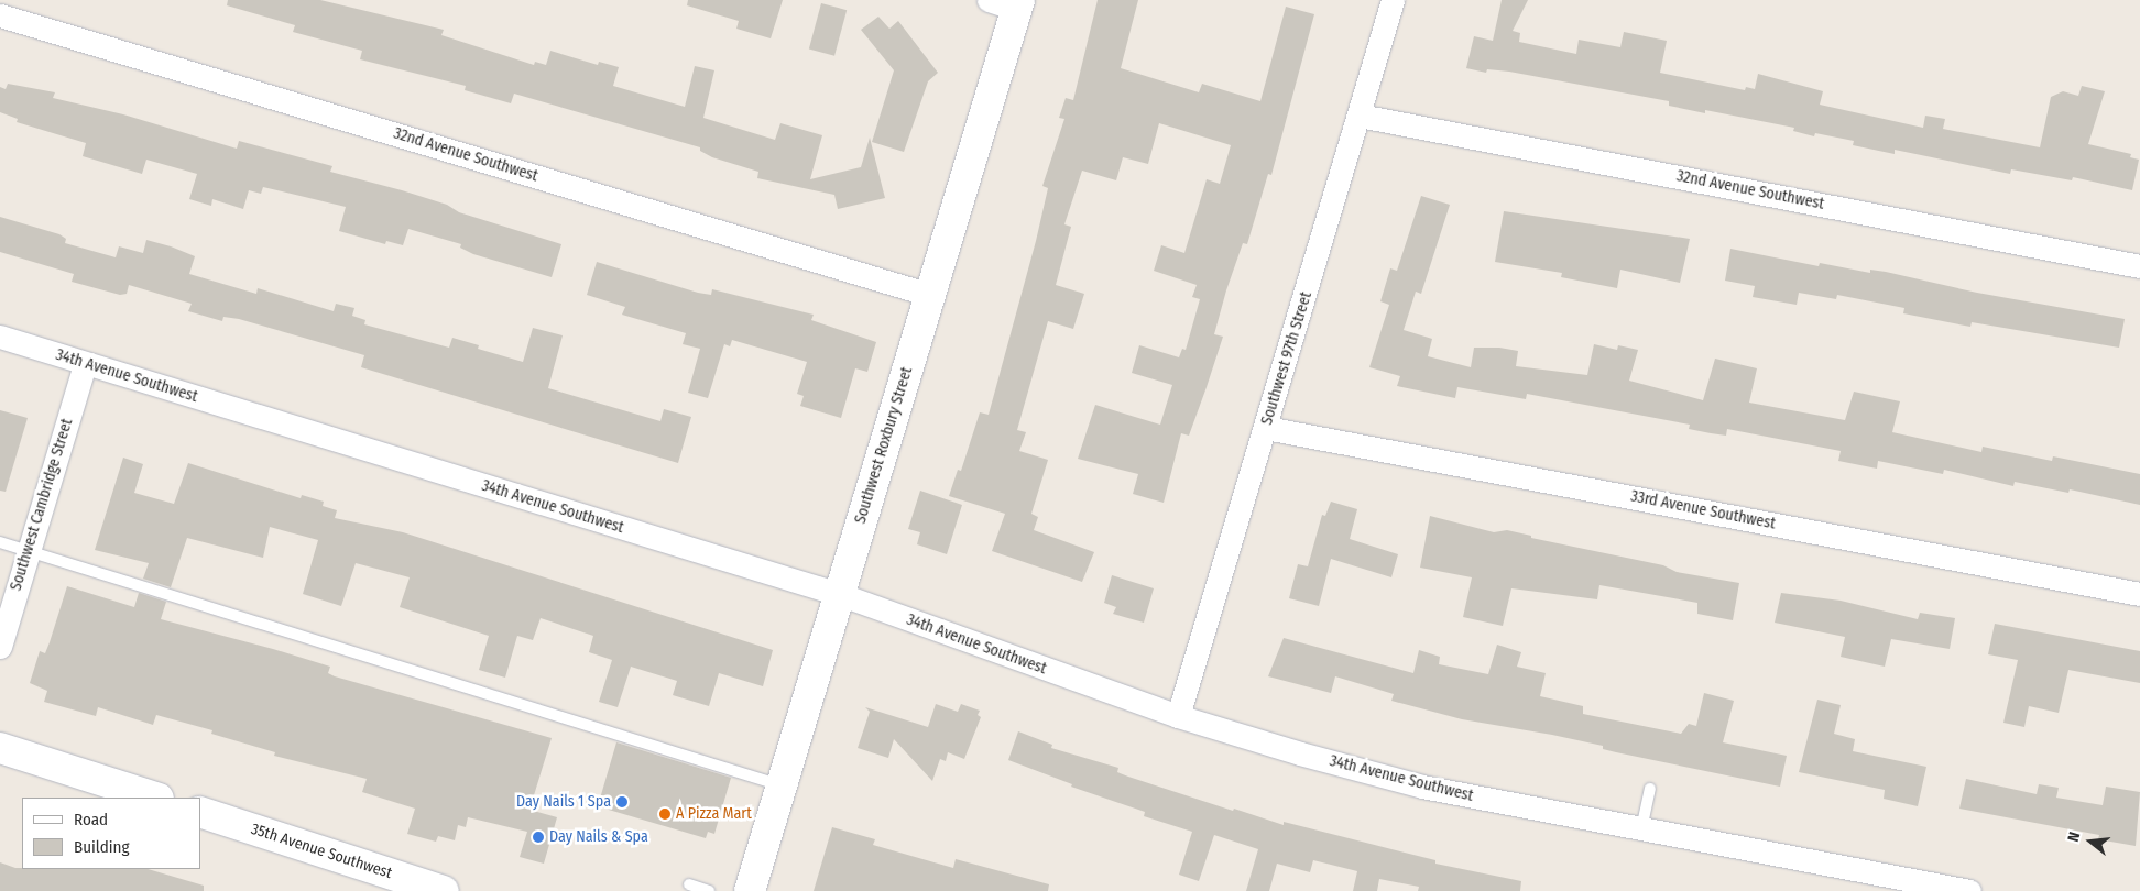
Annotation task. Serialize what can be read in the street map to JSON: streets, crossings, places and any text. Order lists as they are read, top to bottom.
{
  "streets": {
    "main road": ["Southwest Roxbury Street", "35th Avenue Southwest"],
    "street": [
      "32nd Avenue Southwest",
      "Southwest 97th Street",
      "34th Avenue Southwest",
      "Southwest Cambridge Street",
      "33rd Avenue Southwest"
    ]
  },
  "crossings": [
    ["32nd Avenue Southwest", "Southwest 97th Street"],
    ["32nd Avenue Southwest", "Southwest Roxbury Street"],
    ["Southwest 97th Street", "34th Avenue Southwest"],
    ["Southwest 97th Street", "33rd Avenue Southwest"],
    ["34th Avenue Southwest", "Southwest Roxbury Street"],
    ["34th Avenue Southwest", "Southwest Cambridge Street"]
  ],
  "places": ["Day Nails 1 Spa", "A Pizza Mart", "Day Nails & Spa"],
  "legend": ["Road", "Building"],
  "north": "left"
}
